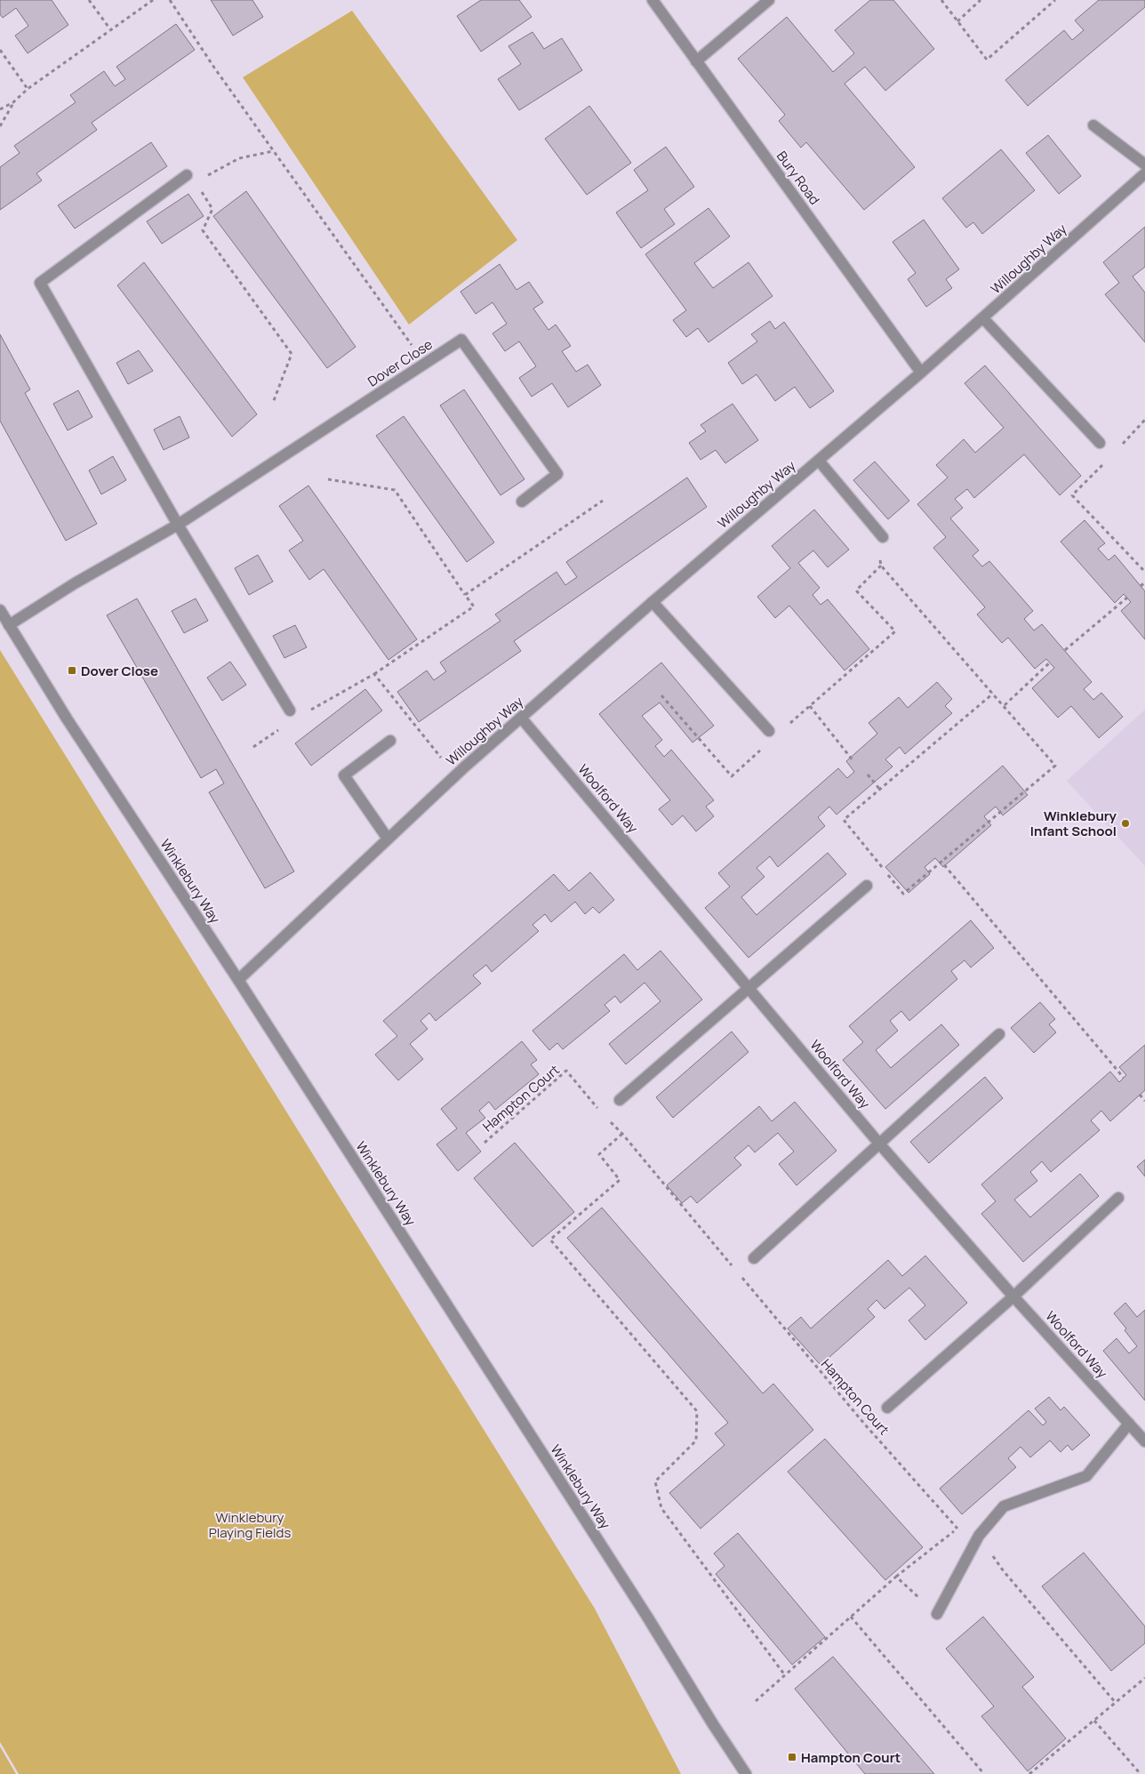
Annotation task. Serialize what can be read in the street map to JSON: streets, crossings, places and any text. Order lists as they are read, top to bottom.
{
  "streets": {
    "street": [
      "Bury Road",
      "Willoughby Way",
      "Dover Close",
      "Woolford Way",
      "Winklebury Way"
    ],
    "path": ["Hampton Court"]
  },
  "crossings": [
    ["Bury Road", "Willoughby Way"],
    ["Willoughby Way", "Woolford Way"],
    ["Willoughby Way", "Winklebury Way"],
    ["Dover Close", "Winklebury Way"]
  ],
  "parks": ["Winklebury Playing Fields"],
  "places": {
    "transit": ["Dover Close", "Hampton Court"],
    "other": ["Winklebury Infant School"]
  }
}
